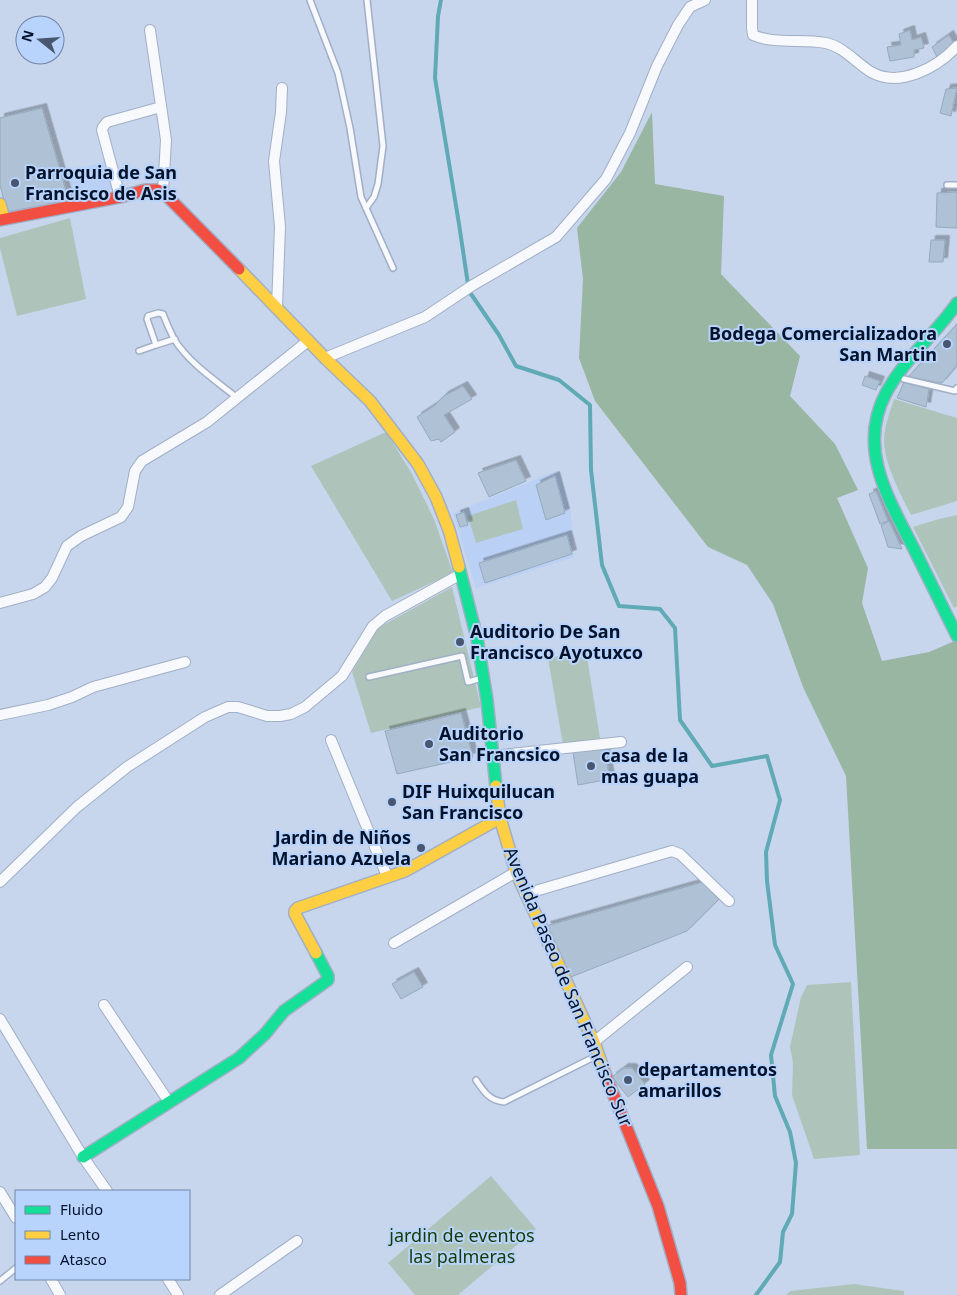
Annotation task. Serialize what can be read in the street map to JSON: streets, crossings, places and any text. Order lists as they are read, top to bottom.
{
  "streets": {
    "main road": ["Avenida Paseo de San Francisco Sur"]
  },
  "parks": ["jardin de eventos las palmeras"],
  "places": [
    "Parroquia de San Francisco de Asis",
    "Bodega Comercializadora San Martin",
    "Auditorio De San Francisco Ayotuxco",
    "Auditorio San Francsico",
    "casa de la mas guapa",
    "DIF Huixquilucan San Francisco",
    "Jardin de Niños Mariano Azuela",
    "departamentos amarillos"
  ],
  "legend": ["Fluido", "Lento", "Atasco"],
  "north": "left"
}
